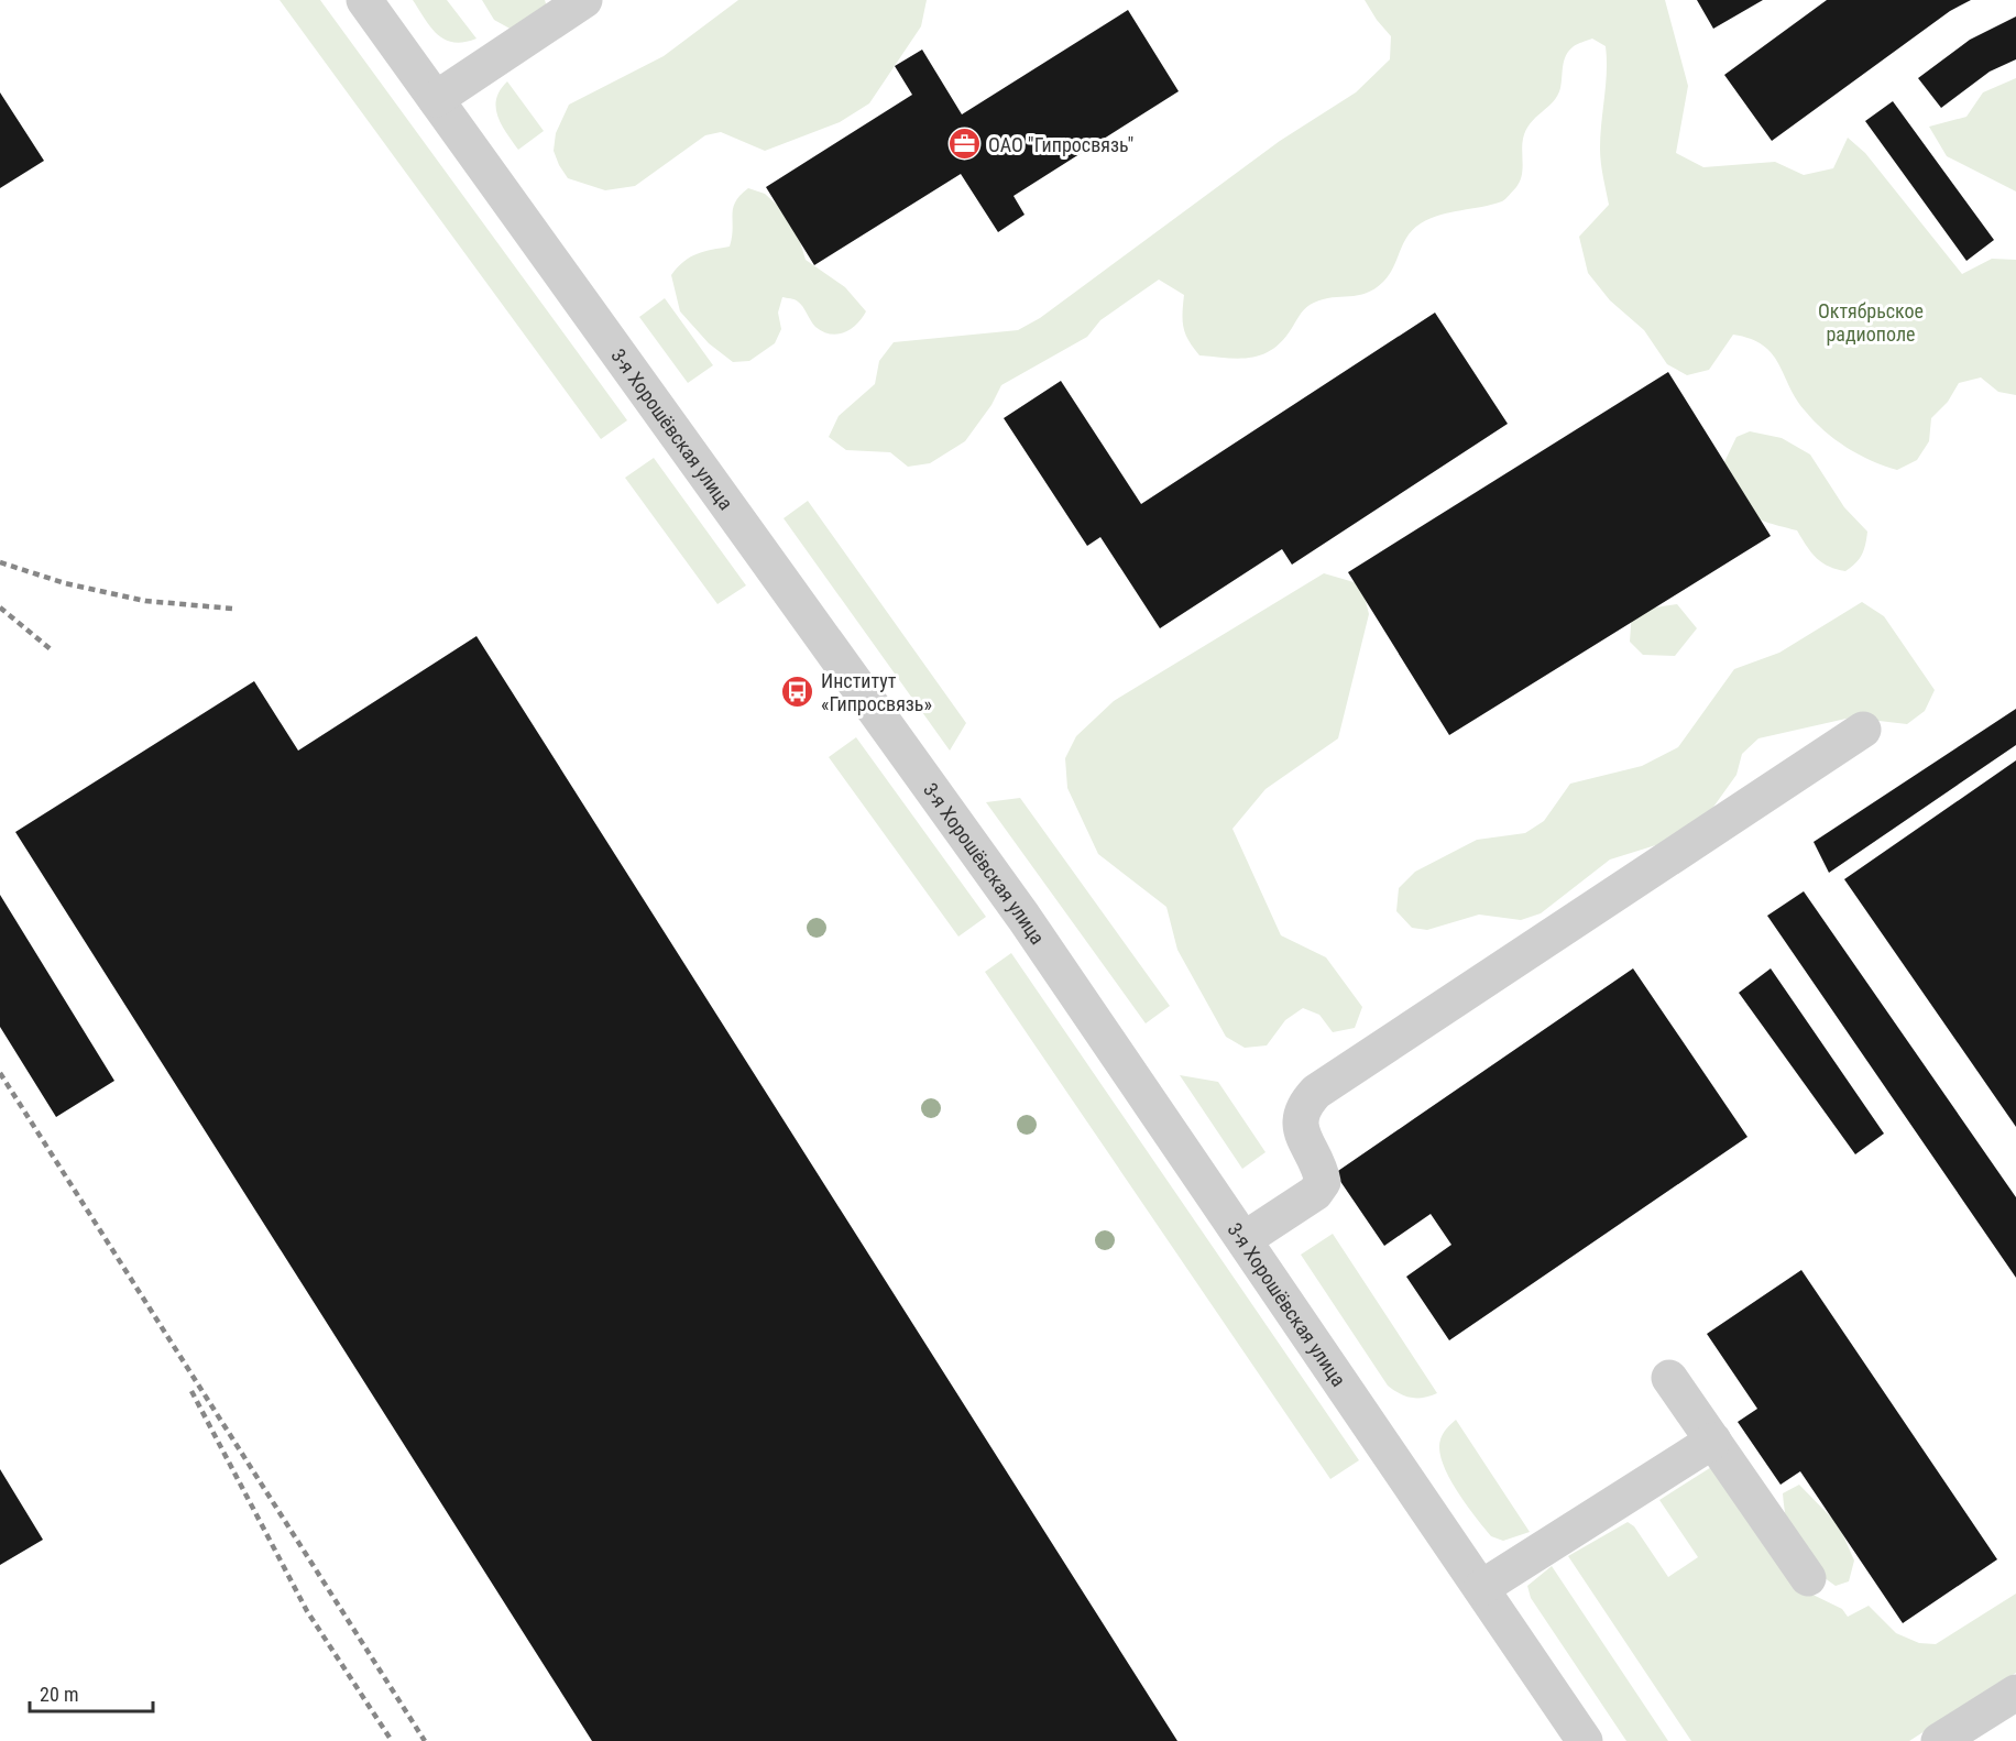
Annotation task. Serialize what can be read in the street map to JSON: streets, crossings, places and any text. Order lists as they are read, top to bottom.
{
  "streets": {
    "street": ["3-я Хорошёвская улица"]
  },
  "parks": ["Октябрьское радиополе"],
  "places": {
    "office": ["ОАО \"Гипросвязь\""],
    "bus stop": ["Институт «Гипросвязь»"]
  },
  "scale_bar": "20 m"
}
